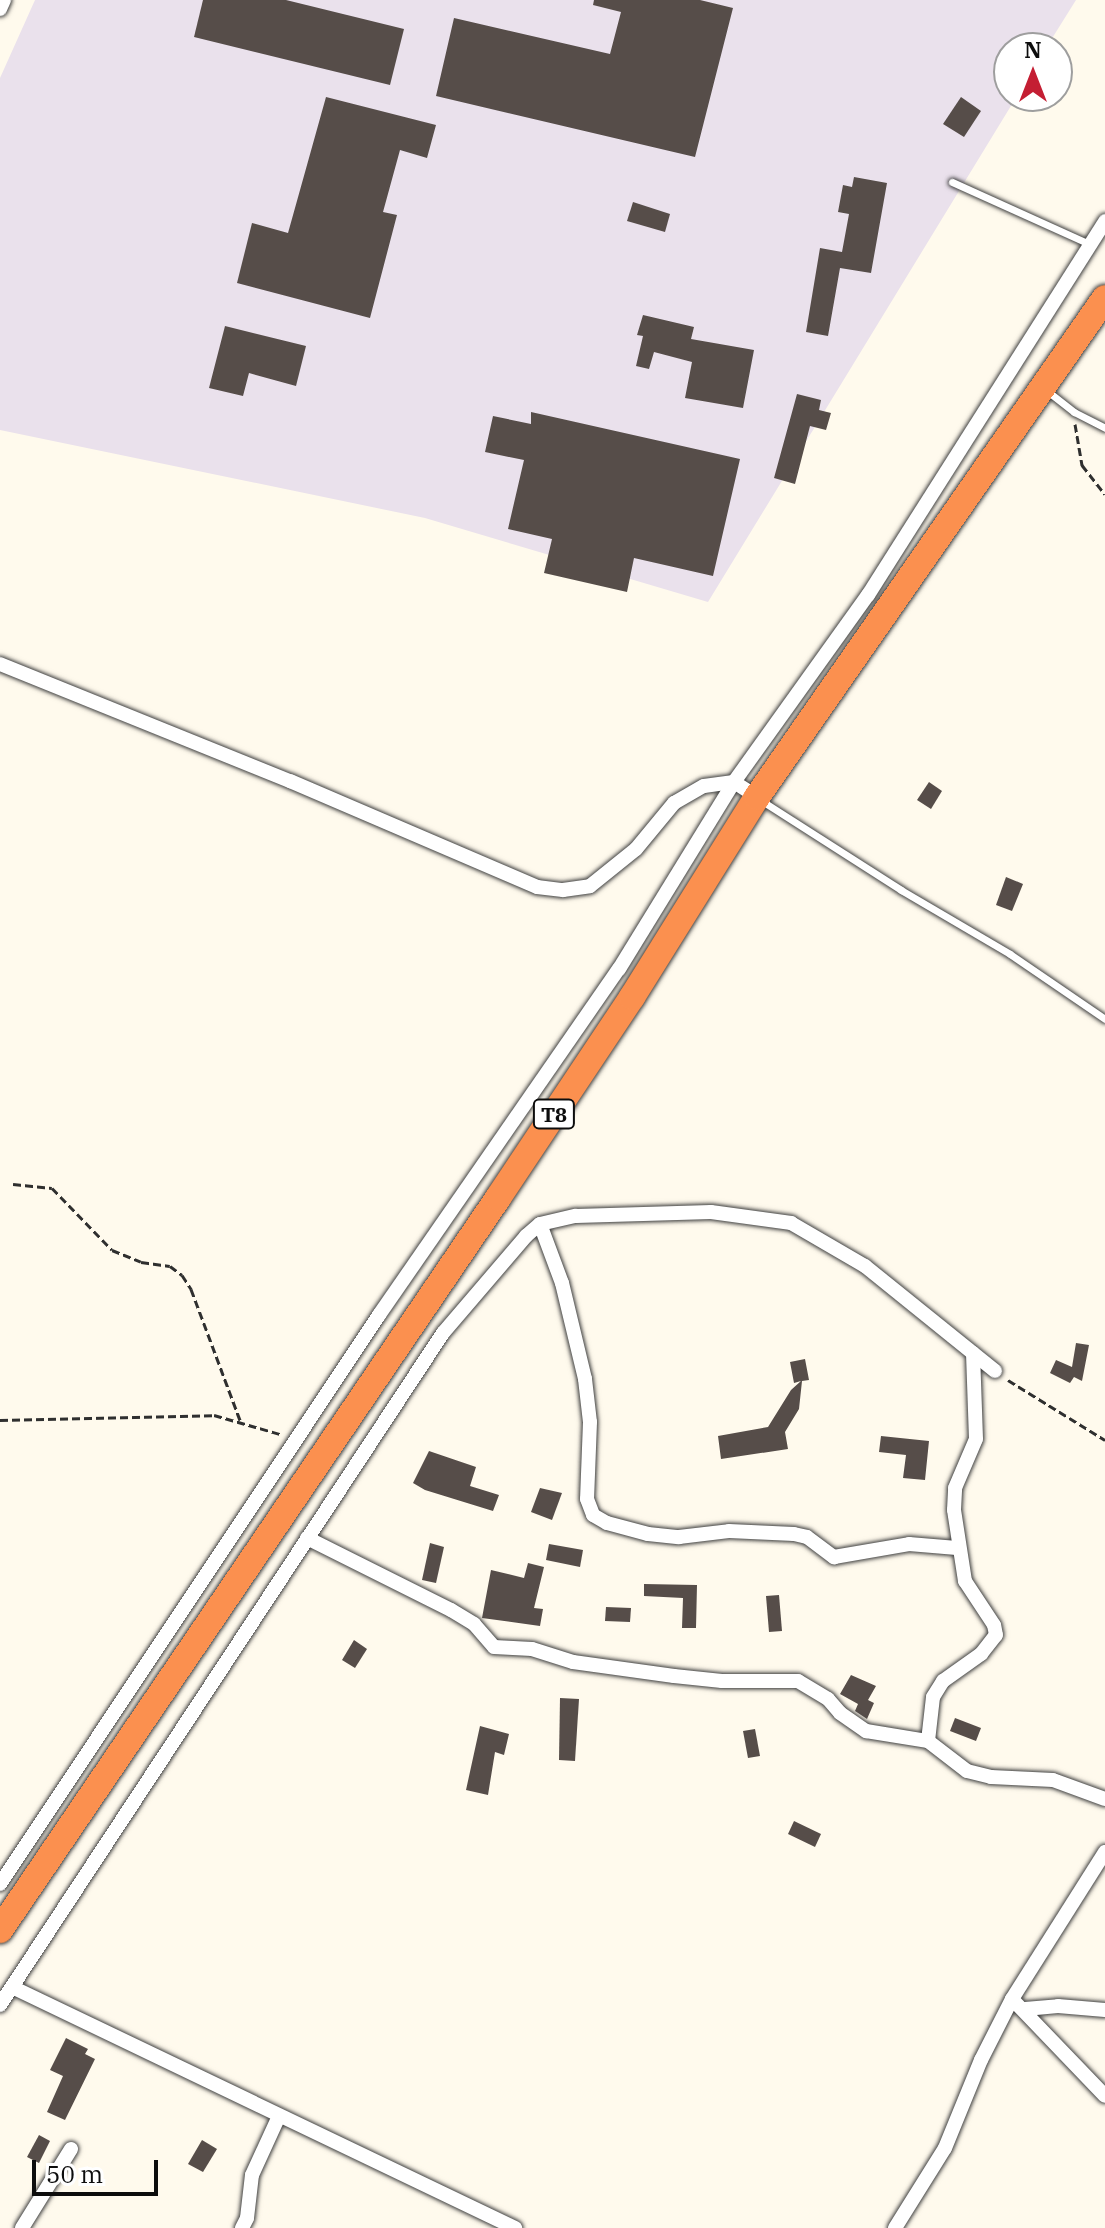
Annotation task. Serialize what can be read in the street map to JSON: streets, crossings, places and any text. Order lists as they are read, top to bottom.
{
  "streets": {
    "highway": ["T8"]
  },
  "scale_bar": "50 m",
  "north": "top"
}
